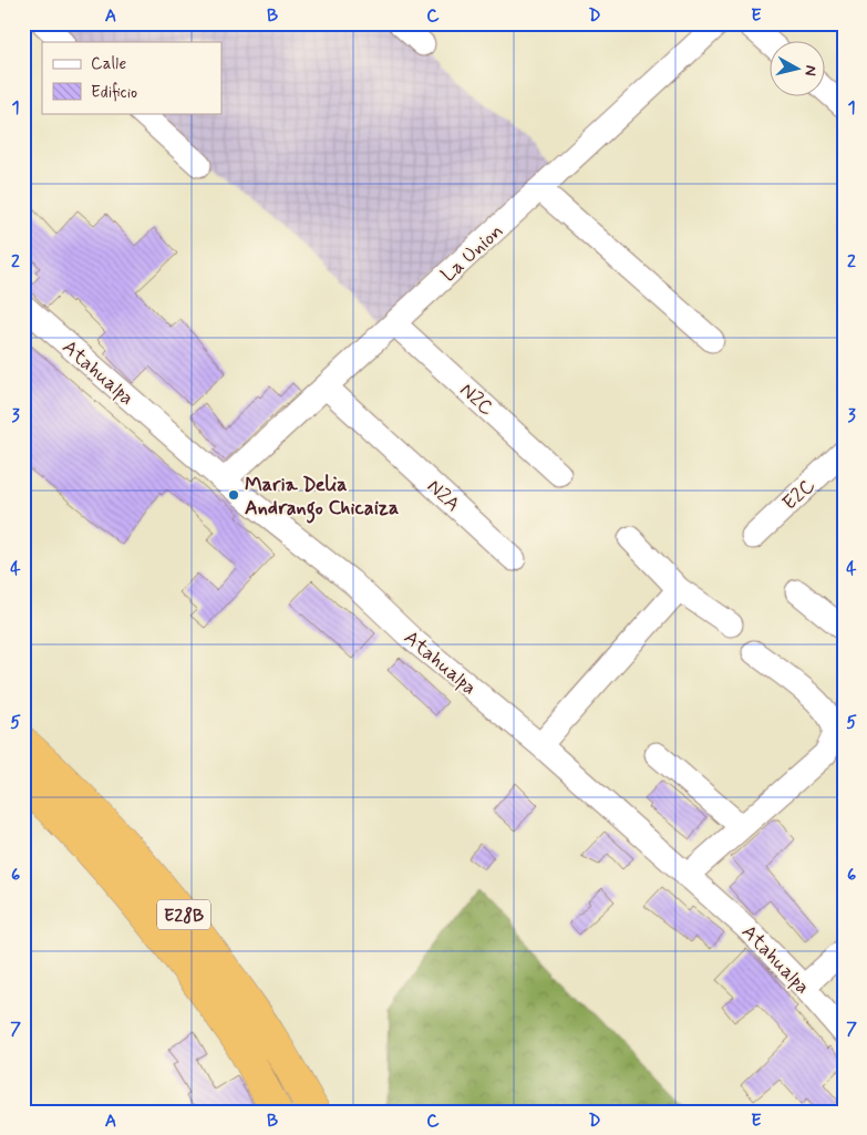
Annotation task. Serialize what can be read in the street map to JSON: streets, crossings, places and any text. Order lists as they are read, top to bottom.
{
  "streets": {
    "highway": ["E28B"],
    "street": [
      "La Union",
      "Atahualpa",
      "N2C",
      "E2C",
      "N2A"
    ]
  },
  "crossings": [
    ["La Union", "Atahualpa"],
    ["La Union", "N2C"],
    ["La Union", "N2A"]
  ],
  "places": ["Maria Delia Andrango Chicaiza"],
  "legend": ["Calle", "Edificio"],
  "north": "right",
  "grid": {
    "columns": [
      "A",
      "B",
      "C",
      "D",
      "E"
    ],
    "rows": [
      "1",
      "2",
      "3",
      "4",
      "5",
      "6",
      "7"
    ]
  }
}
